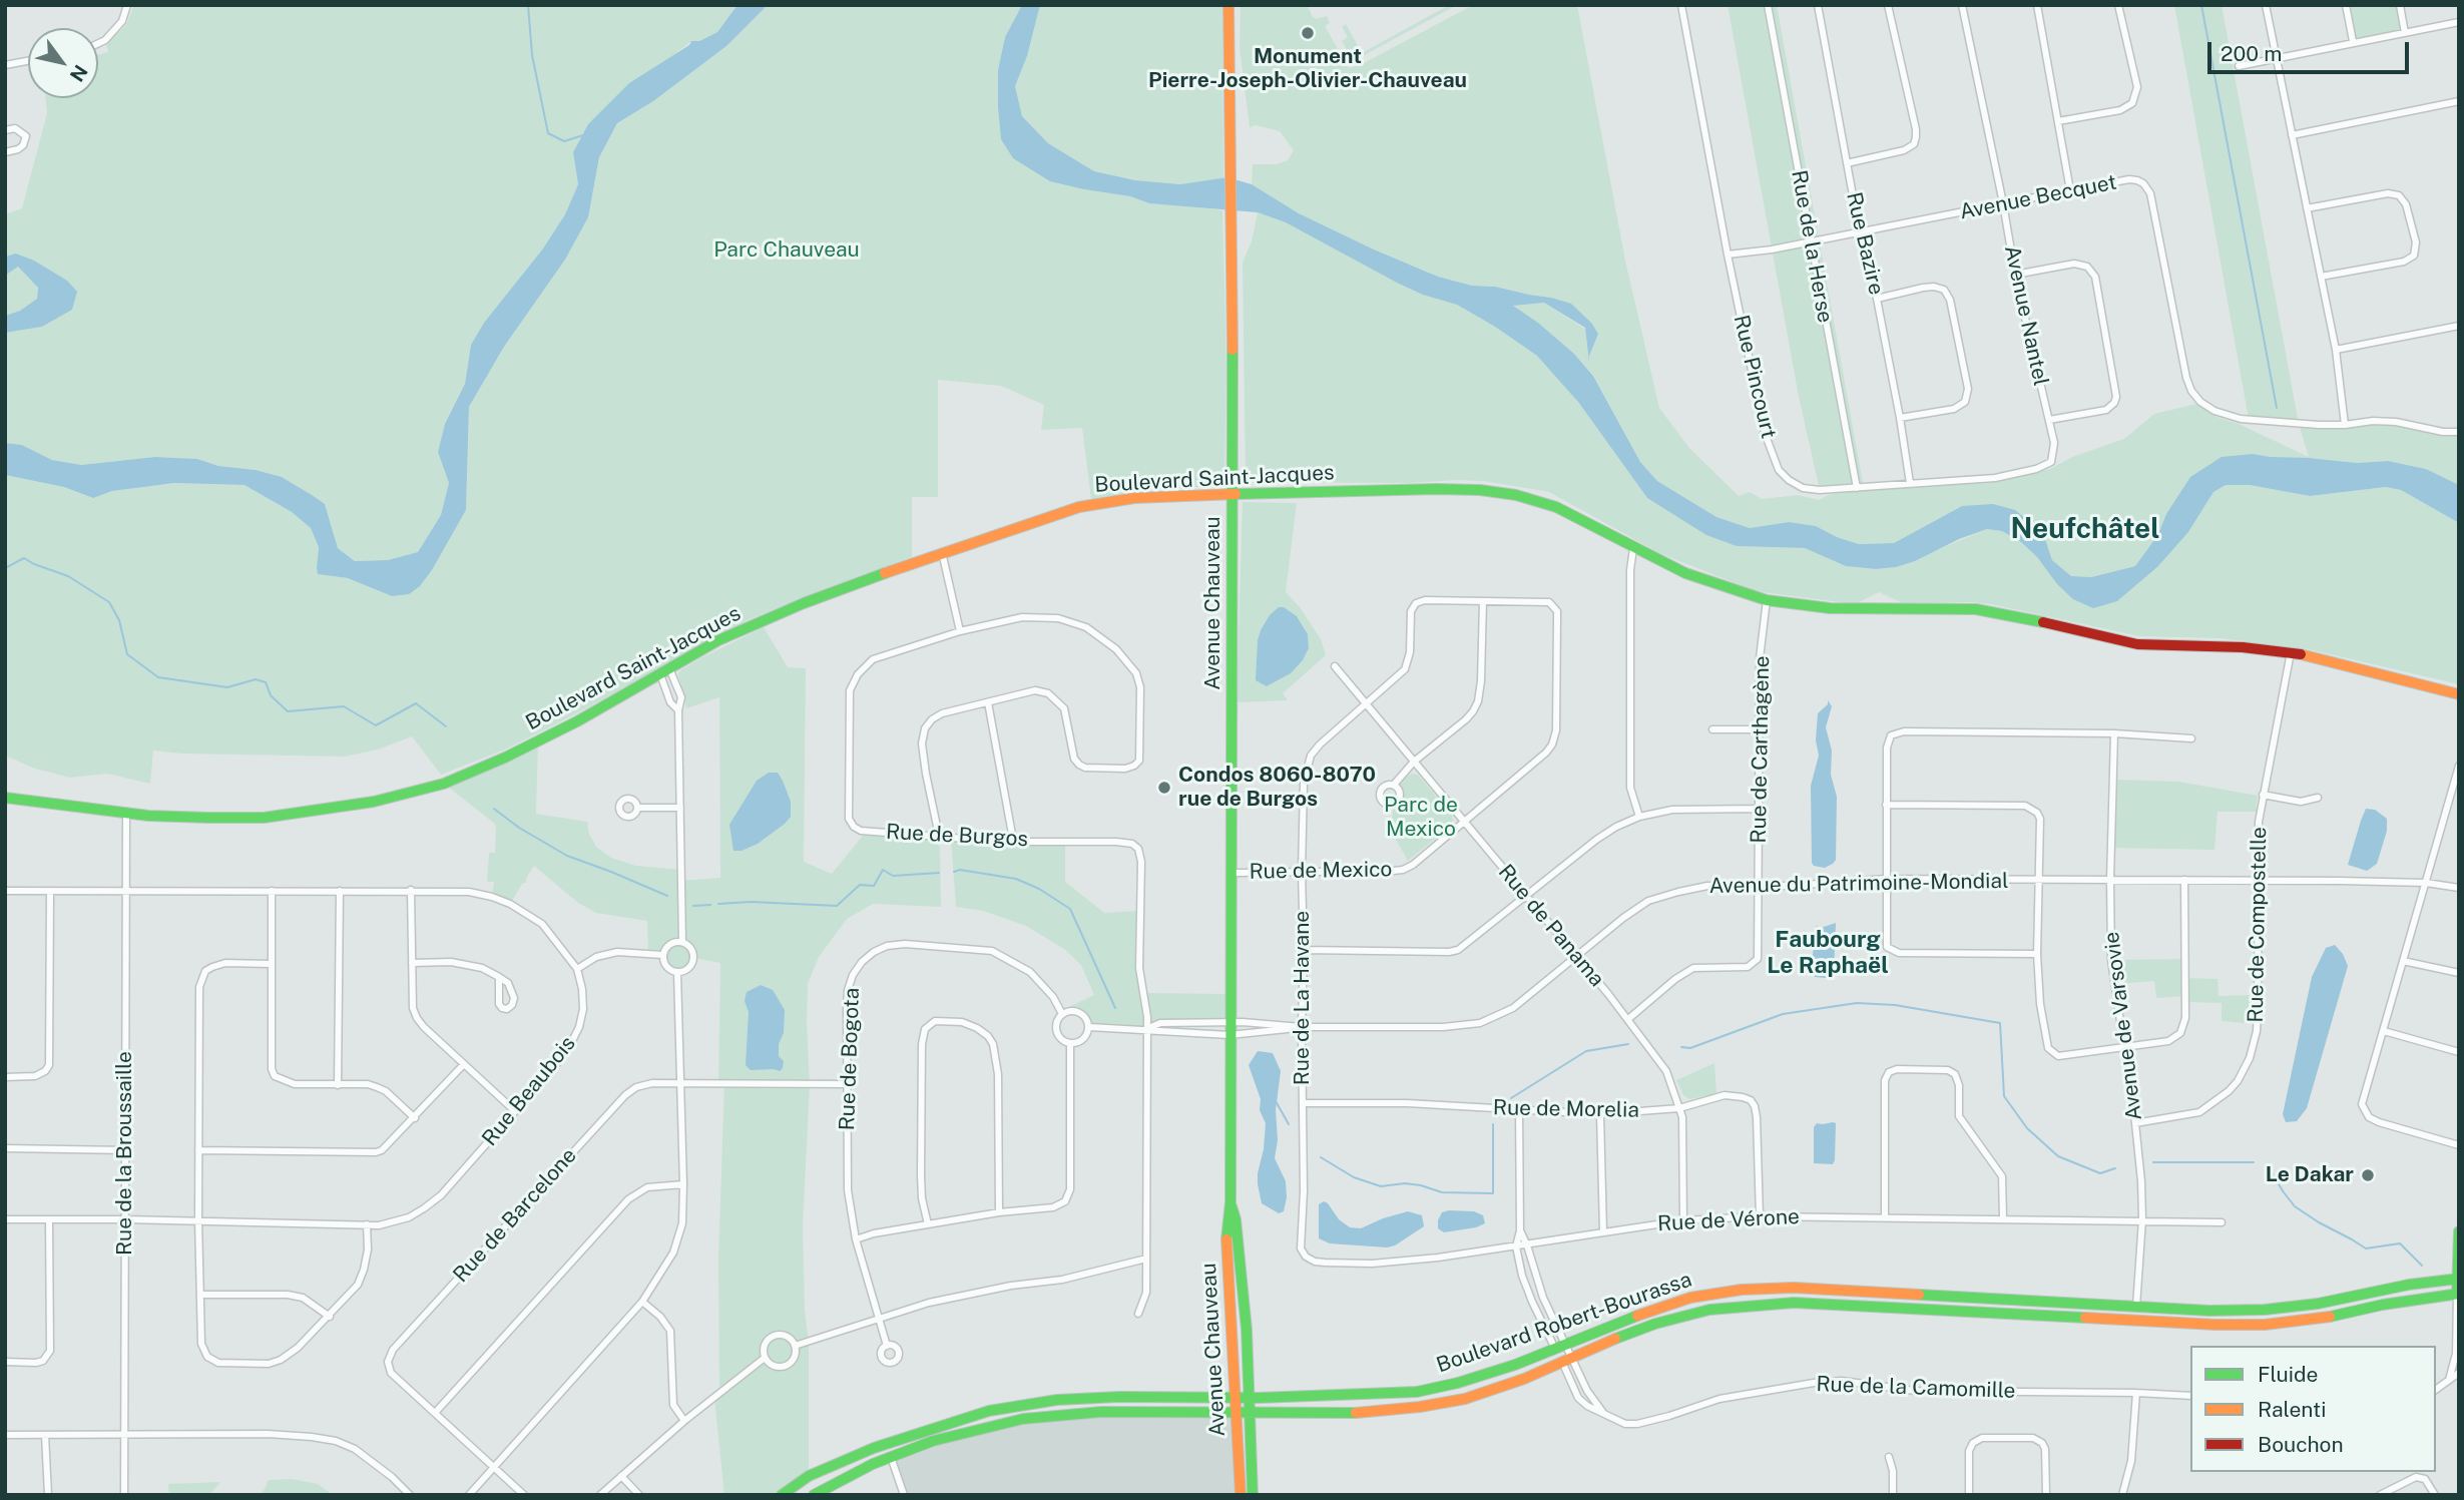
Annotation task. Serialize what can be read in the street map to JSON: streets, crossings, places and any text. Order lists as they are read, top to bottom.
{
  "streets": {
    "main road": ["Boulevard Saint-Jacques", "Avenue Chauveau", "Boulevard Robert-Bourassa"],
    "street": [
      "Avenue Becquet",
      "Rue Bazire",
      "Rue de la Herse",
      "Avenue Nantel",
      "Rue Pincourt",
      "Rue de Carthagène",
      "Rue de Burgos",
      "Rue de Mexico",
      "Avenue du Patrimoine-Mondial",
      "Rue de Compostelle",
      "Rue de Panama",
      "Rue de La Havane",
      "Avenue de Varsovie",
      "Rue de Bogota",
      "Rue Beaubois",
      "Rue de Morelia",
      "Rue de la Broussaille",
      "Rue de Barcelone",
      "Rue de Vérone",
      "Rue de la Camomille"
    ]
  },
  "crossings": [
    ["Avenue Becquet", "Rue Bazire"],
    ["Avenue Becquet", "Rue de la Herse"],
    ["Avenue Becquet", "Avenue Nantel"],
    ["Avenue Becquet", "Rue Pincourt"],
    ["Rue Bazire", "Rue Pincourt"],
    ["Rue de la Herse", "Rue Pincourt"],
    ["Avenue Nantel", "Rue Pincourt"],
    ["Boulevard Saint-Jacques", "Avenue Chauveau"],
    ["Boulevard Saint-Jacques", "Rue de Carthagène"],
    ["Boulevard Saint-Jacques", "Rue de Compostelle"],
    ["Boulevard Saint-Jacques", "Rue de la Broussaille"],
    ["Avenue Chauveau", "Rue de Mexico"],
    ["Avenue Chauveau", "Avenue du Patrimoine-Mondial"],
    ["Avenue Chauveau", "Boulevard Robert-Bourassa"],
    ["Rue de Carthagène", "Avenue du Patrimoine-Mondial"],
    ["Rue de Carthagène", "Rue de Panama"],
    ["Rue de Burgos", "Avenue du Patrimoine-Mondial"],
    ["Rue de Mexico", "Rue de Panama"],
    ["Rue de Mexico", "Rue de La Havane"],
    ["Avenue du Patrimoine-Mondial", "Rue de Compostelle"],
    ["Avenue du Patrimoine-Mondial", "Rue de Panama"],
    ["Avenue du Patrimoine-Mondial", "Rue de La Havane"],
    ["Avenue du Patrimoine-Mondial", "Avenue de Varsovie"],
    ["Rue de Compostelle", "Avenue de Varsovie"],
    ["Rue de Panama", "Rue de La Havane"],
    ["Rue de Panama", "Rue de Morelia"],
    ["Rue de Panama", "Rue de Vérone"],
    ["Rue de La Havane", "Rue de Morelia"],
    ["Rue de La Havane", "Rue de Vérone"],
    ["Avenue de Varsovie", "Rue de Vérone"],
    ["Avenue de Varsovie", "Boulevard Robert-Bourassa"],
    ["Rue de Bogota", "Rue de Barcelone"],
    ["Rue Beaubois", "Rue de la Broussaille"],
    ["Rue de Morelia", "Rue de Vérone"],
    ["Boulevard Robert-Bourassa", "Rue de la Camomille"]
  ],
  "districts": ["Neufchâtel", "Faubourg Le Raphaël"],
  "parks": ["Parc Chauveau", "Parc de Mexico"],
  "places": ["Monument Pierre-Joseph-Olivier-Chauveau", "Condos 8060-8070 rue de Burgos", "Le Dakar"],
  "legend": ["Fluide", "Ralenti", "Bouchon"],
  "scale_bar": "200 m",
  "north": "bottom right"
}
